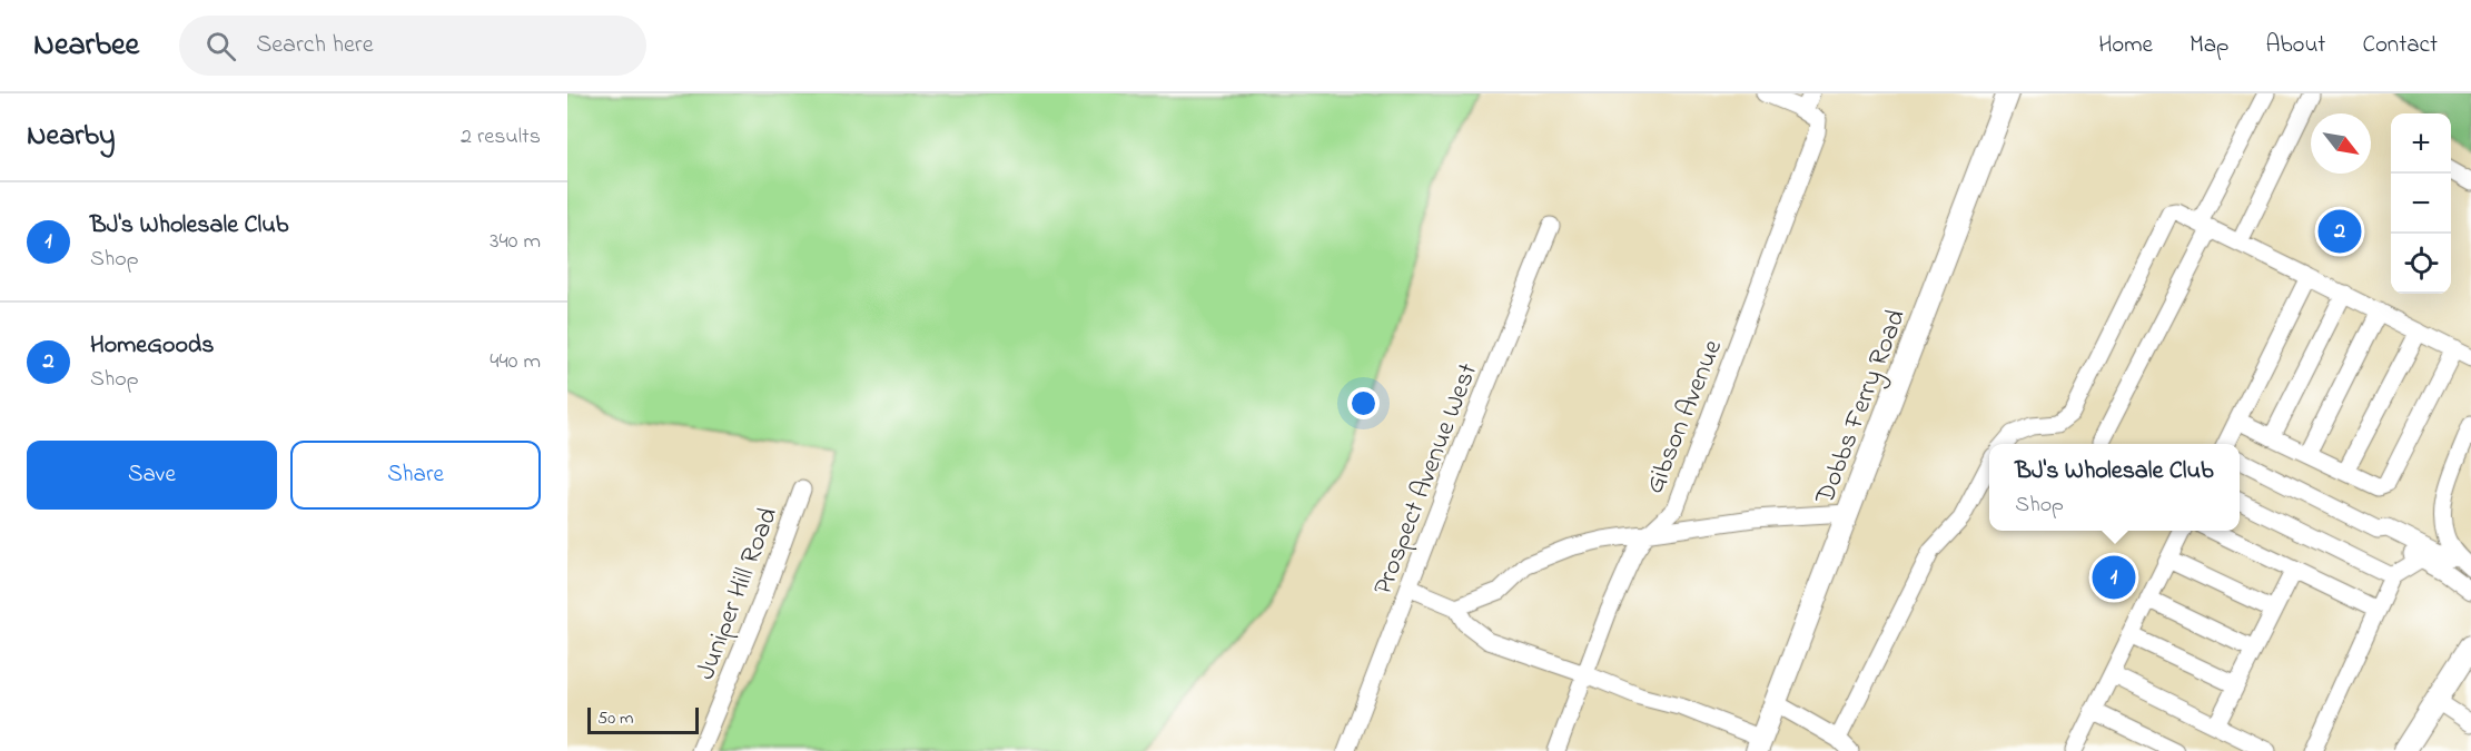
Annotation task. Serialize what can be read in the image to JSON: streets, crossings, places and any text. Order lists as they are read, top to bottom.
{
  "streets": {
    "main road": ["Dobbs Ferry Road"],
    "street": ["Gibson Avenue", "Prospect Avenue West", "Juniper Hill Road"]
  },
  "crossings": [
    ["Dobbs Ferry Road", "Gibson Avenue"],
    ["Dobbs Ferry Road", "Prospect Avenue West"]
  ],
  "scale_bar": "50 m",
  "north": "bottom right",
  "page": {
    "header": "Nearbee",
    "search": "Search here",
    "nav": [
      "Home",
      "Map",
      "About",
      "Contact"
    ],
    "heading": ["Nearby", "2 results"],
    "map_buttons": ["+", "−"],
    "list": [
      {
        "mark": "1",
        "name": "BJ's Wholesale Club",
        "note": "Shop",
        "value": "340 m"
      },
      {
        "mark": "2",
        "name": "HomeGoods",
        "note": "Shop",
        "value": "440 m"
      }
    ],
    "pins": ["2", "1"],
    "buttons": ["Save", "Share"],
    "popup": ["BJ's Wholesale Club", "Shop"],
    "scale": "50 m"
  }
}
